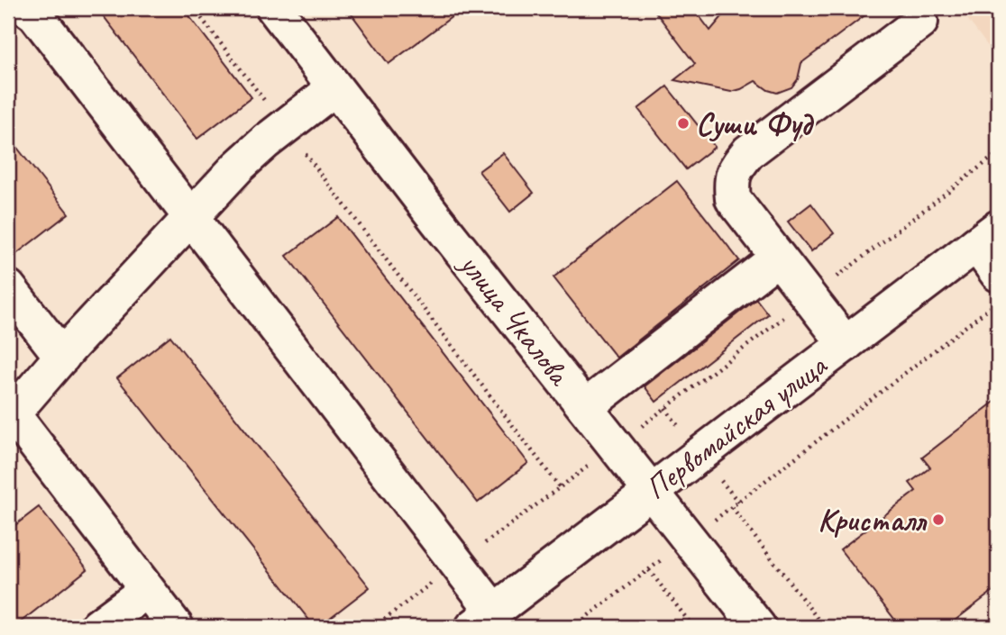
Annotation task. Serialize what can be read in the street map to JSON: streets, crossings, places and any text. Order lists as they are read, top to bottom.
{
  "streets": {
    "street": ["улица Чкалова", "Первомайская улица"]
  },
  "crossings": [
    ["улица Чкалова", "Первомайская улица"]
  ],
  "places": ["Суши Фуд", "Кристалл"]
}
